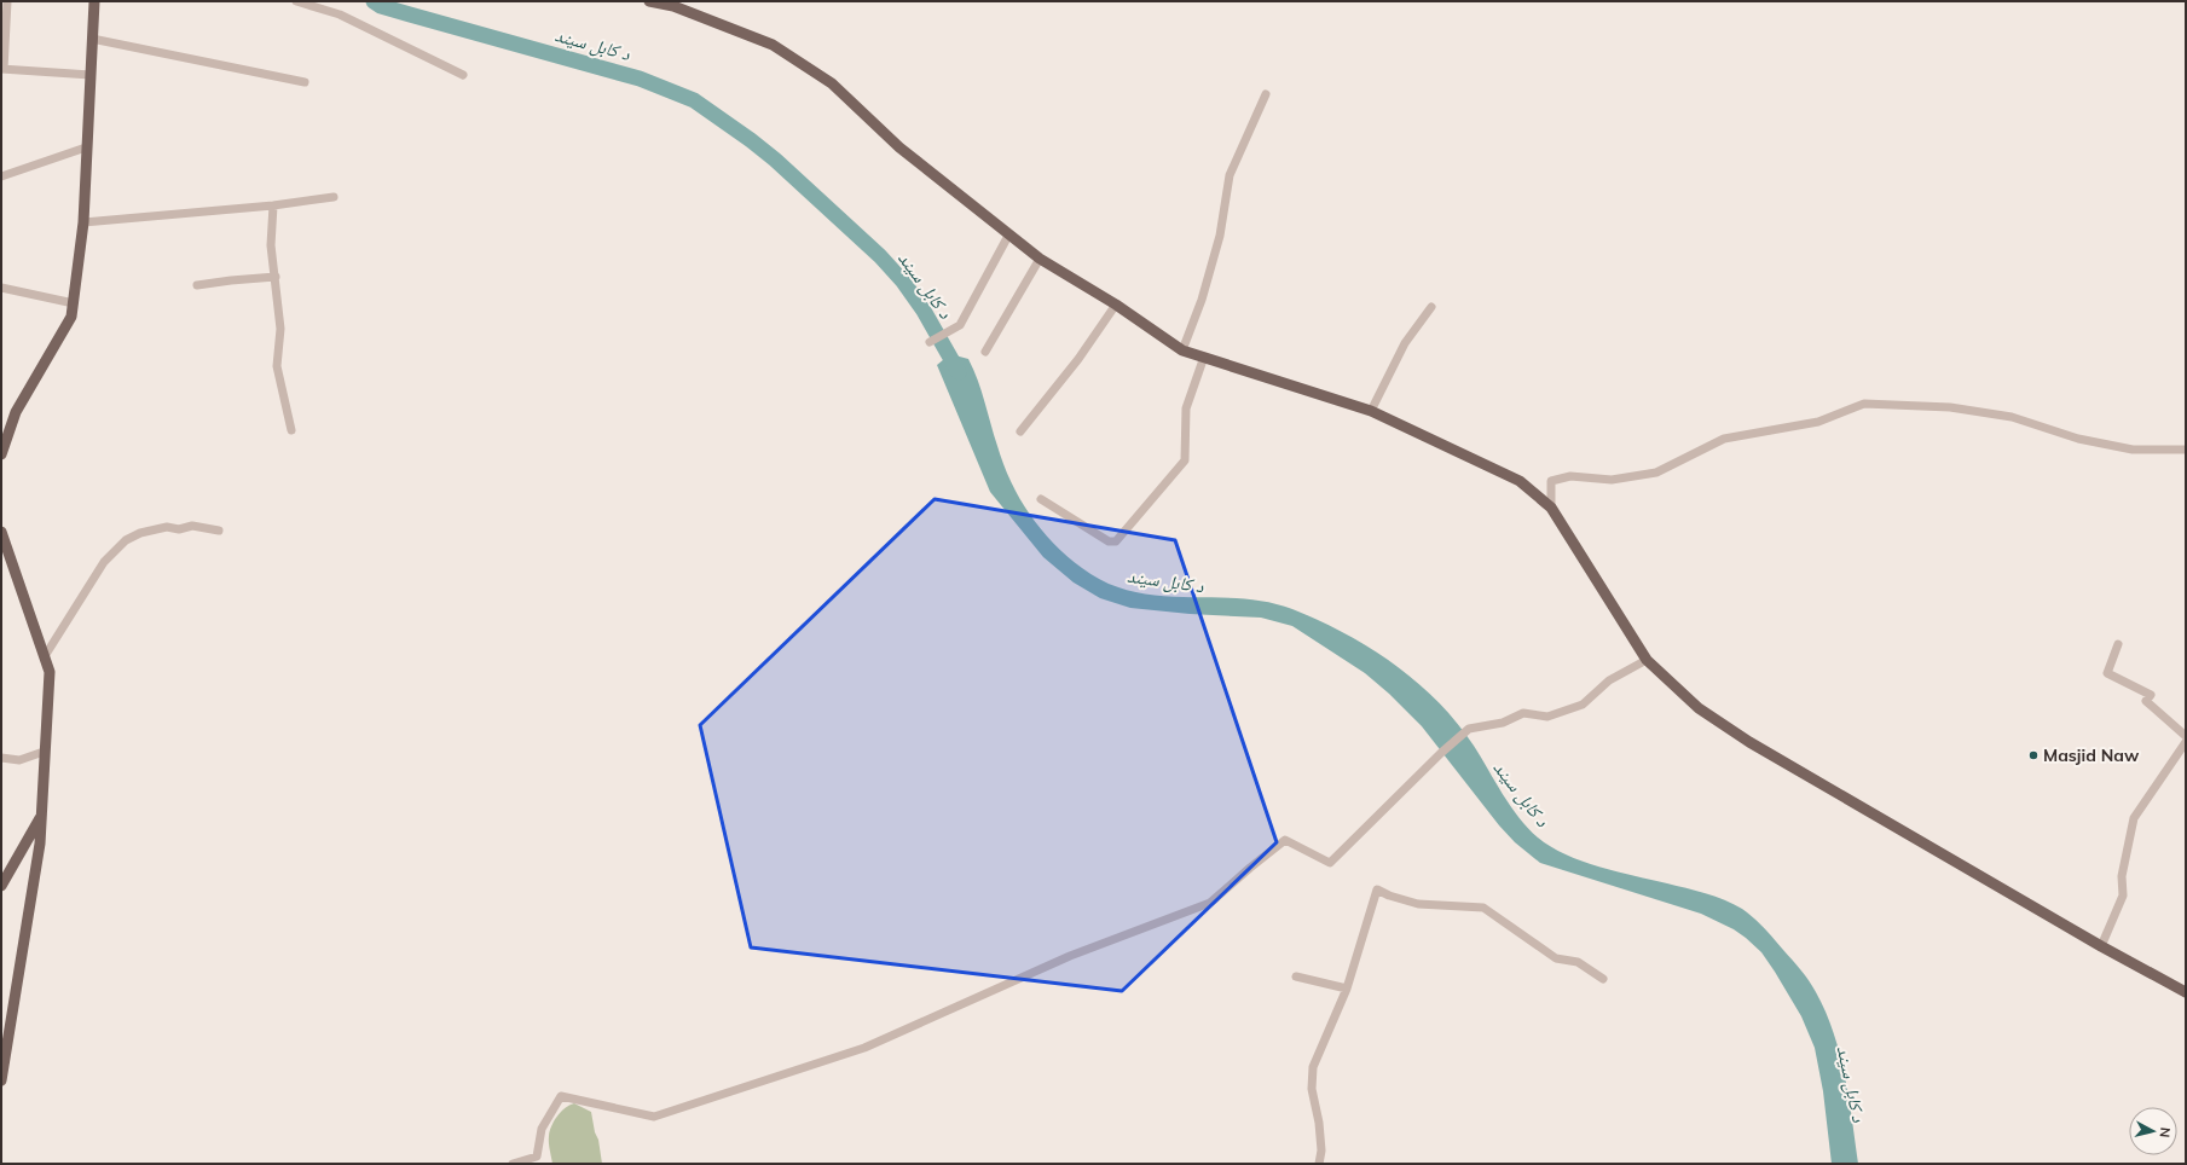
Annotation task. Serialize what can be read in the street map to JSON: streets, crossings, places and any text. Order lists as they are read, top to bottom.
{
  "water": ["د کابل سيند"],
  "places": ["Masjid Naw"],
  "north": "right"
}
